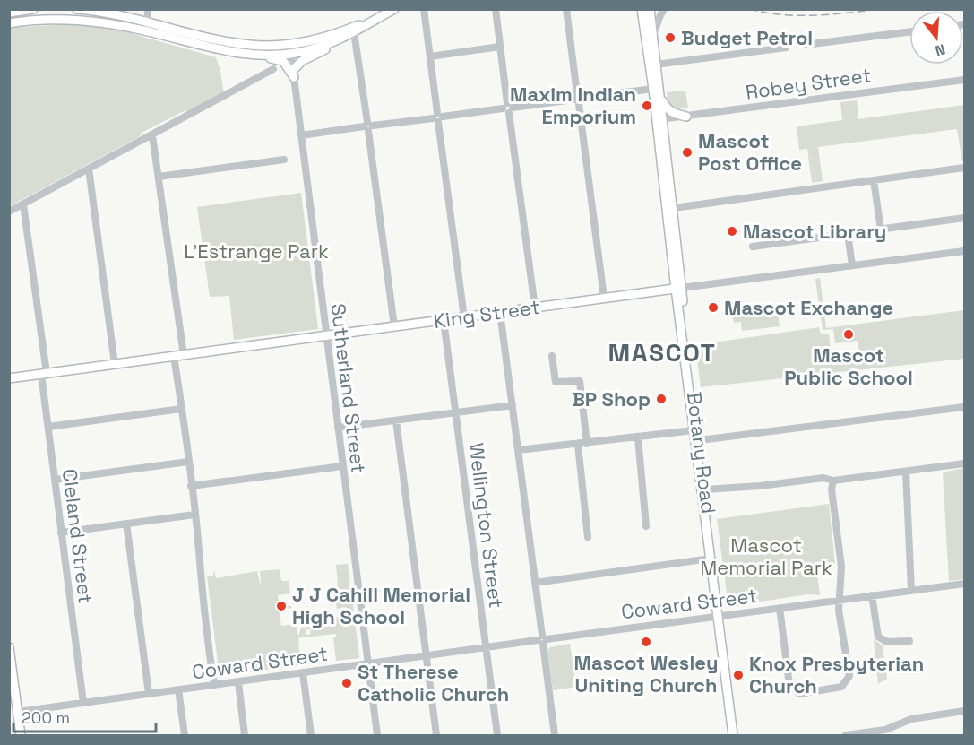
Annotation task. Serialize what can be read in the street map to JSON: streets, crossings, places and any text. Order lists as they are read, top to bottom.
{
  "streets": {
    "main road": ["King Street", "Botany Road"],
    "street": [
      "Robey Street",
      "Sutherland Street",
      "Wellington Street",
      "Cleland Street",
      "Coward Street"
    ]
  },
  "crossings": [
    ["Robey Street", "Botany Road"],
    ["King Street", "Sutherland Street"],
    ["King Street", "Botany Road"],
    ["King Street", "Wellington Street"],
    ["King Street", "Cleland Street"],
    ["Sutherland Street", "Coward Street"],
    ["Botany Road", "Coward Street"],
    ["Wellington Street", "Coward Street"],
    ["Cleland Street", "Coward Street"]
  ],
  "districts": ["MASCOT"],
  "parks": ["L'Estrange Park", "Mascot Memorial Park"],
  "places": [
    "Budget Petrol",
    "Maxim Indian Emporium",
    "Mascot Post Office",
    "Mascot Library",
    "Mascot Exchange",
    "Mascot Public School",
    "BP Shop",
    "J J Cahill Memorial High School",
    "Mascot Wesley Uniting Church",
    "Knox Presbyterian Church",
    "St Therese Catholic Church"
  ],
  "scale_bar": "200 m",
  "north": "bottom"
}
